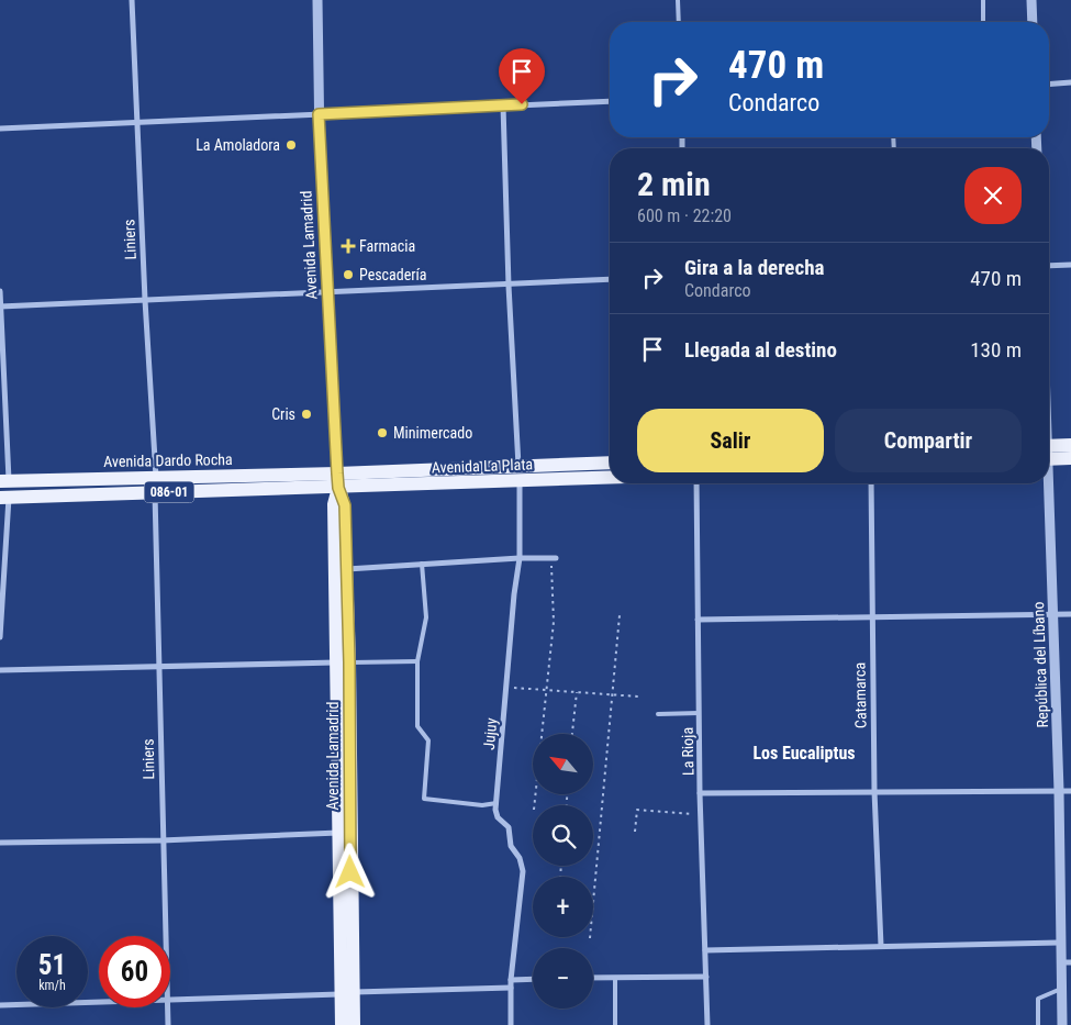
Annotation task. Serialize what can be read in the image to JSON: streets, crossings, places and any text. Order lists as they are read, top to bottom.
{
  "streets": {
    "main road": [
      "Avenida Lamadrid",
      "Avenida Dardo Rocha",
      "Avenida La Plata",
      "086-01"
    ],
    "street": [
      "Liniers",
      "República del Líbano",
      "Catamarca",
      "Jujuy",
      "La Rioja"
    ]
  },
  "crossings": [
    ["Liniers", "Avenida Dardo Rocha"],
    ["Avenida Lamadrid", "Avenida Dardo Rocha"],
    ["Avenida Lamadrid", "Avenida La Plata"],
    ["Avenida Dardo Rocha", "Avenida La Plata"],
    ["Avenida La Plata", "Jujuy"]
  ],
  "districts": ["Los Eucaliptus"],
  "places": {
    "other": [
      "La Amoladora",
      "Pescadería",
      "Cris",
      "Minimercado"
    ],
    "health": ["Farmacia"]
  },
  "north": "top left",
  "page": {
    "turn": ["470 m", "Condarco"],
    "heading": ["2 min", "600 m · 22:20"],
    "list": [
      {
        "name": "Gira a la derecha",
        "note": "Condarco",
        "value": "470 m"
      },
      {
        "name": "Llegada al destino",
        "value": "130 m"
      }
    ],
    "buttons": ["Salir", "Compartir"],
    "map_buttons": ["+", "−"],
    "speed": "51 km/h",
    "limit": "60"
  }
}
